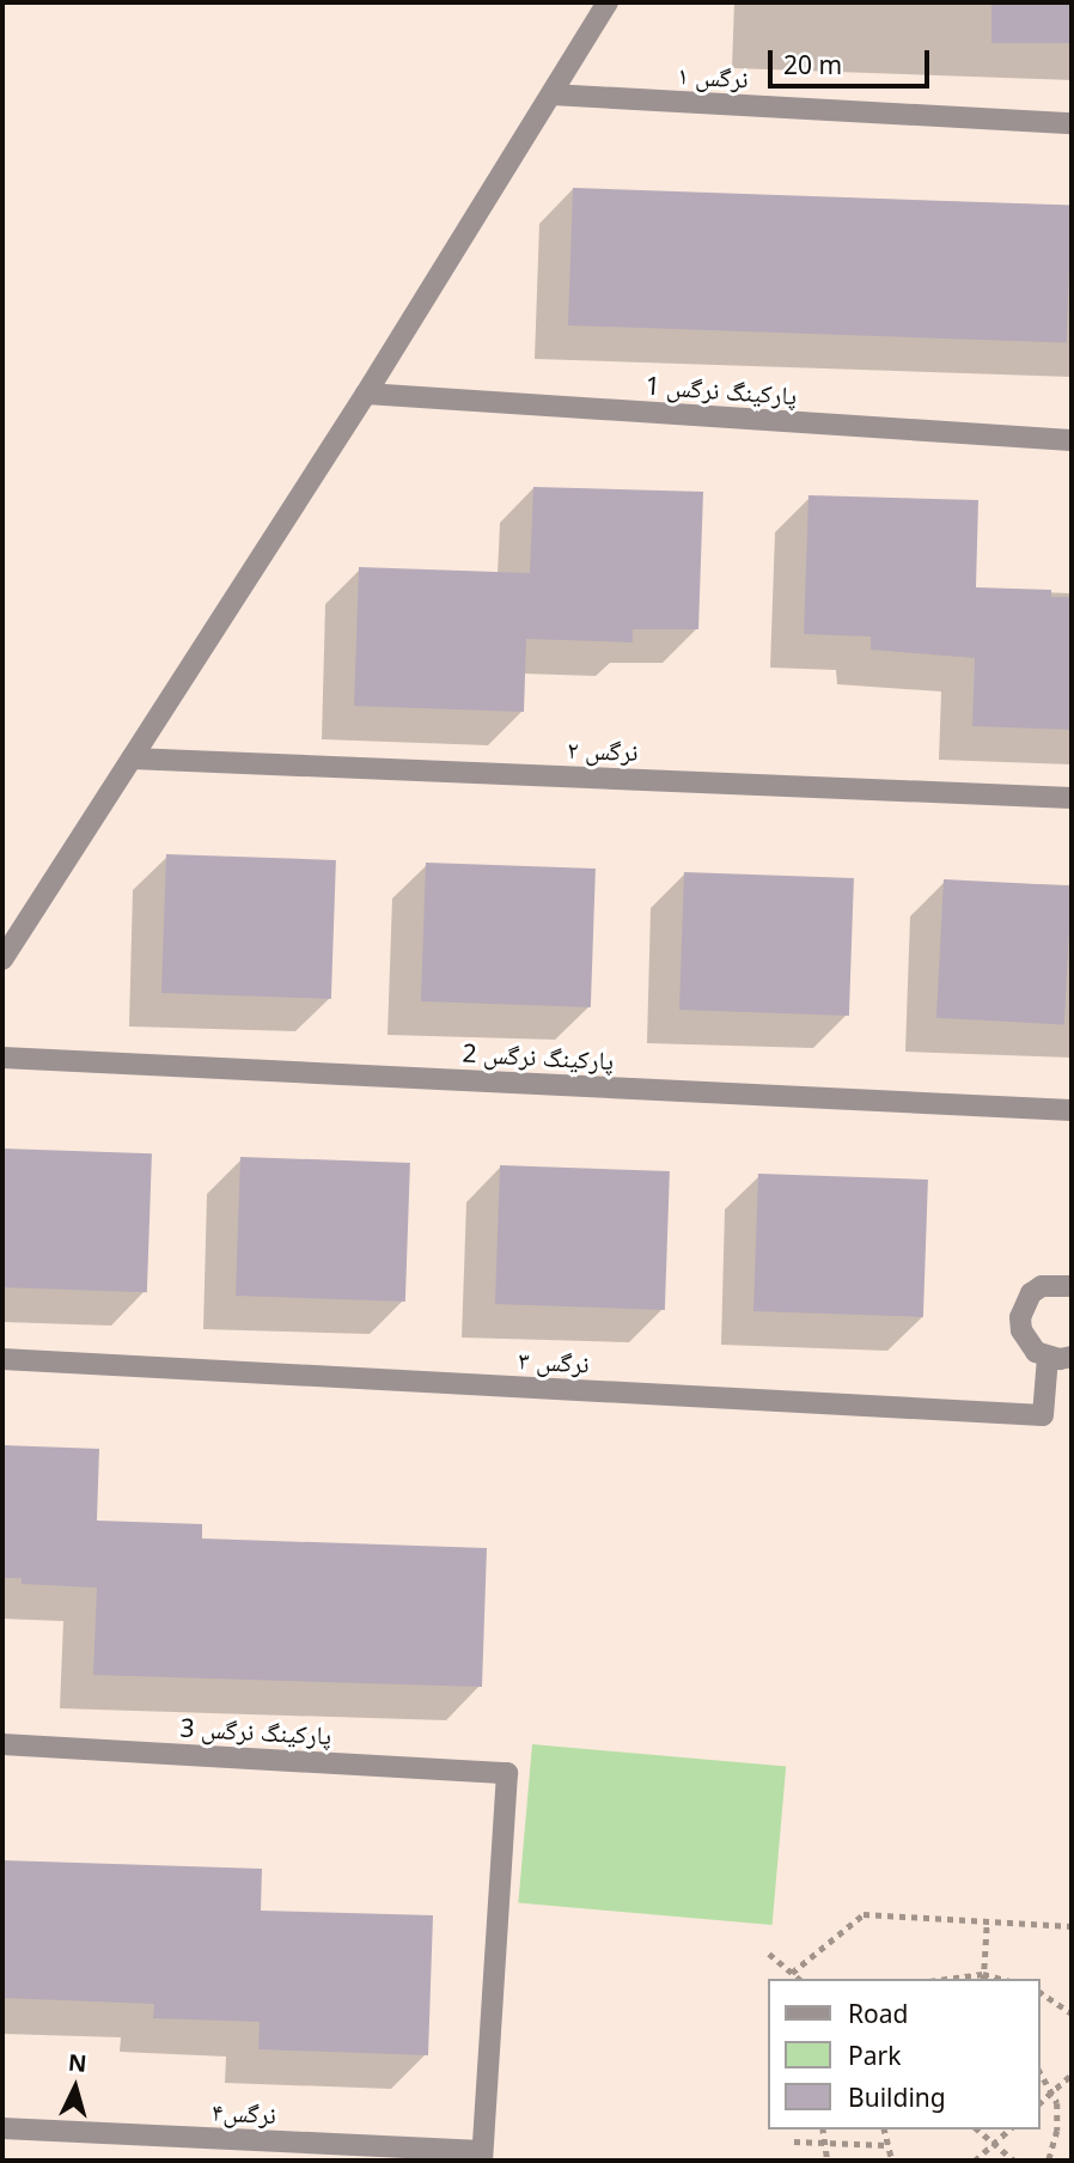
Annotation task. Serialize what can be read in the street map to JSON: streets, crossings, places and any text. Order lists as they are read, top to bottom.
{
  "streets": {
    "street": [
      "نرگس ۱",
      "پارکینگ نرگس 1",
      "نرگس ۲",
      "پارکینگ نرگس 2",
      "نرگس ۳",
      "پارکینگ نرگس 3",
      "نرگس۴"
    ]
  },
  "crossings": [
    ["پارکینگ نرگس 3", "نرگس۴"]
  ],
  "legend": ["Road", "Park", "Building"],
  "scale_bar": "20 m",
  "north": "top"
}
